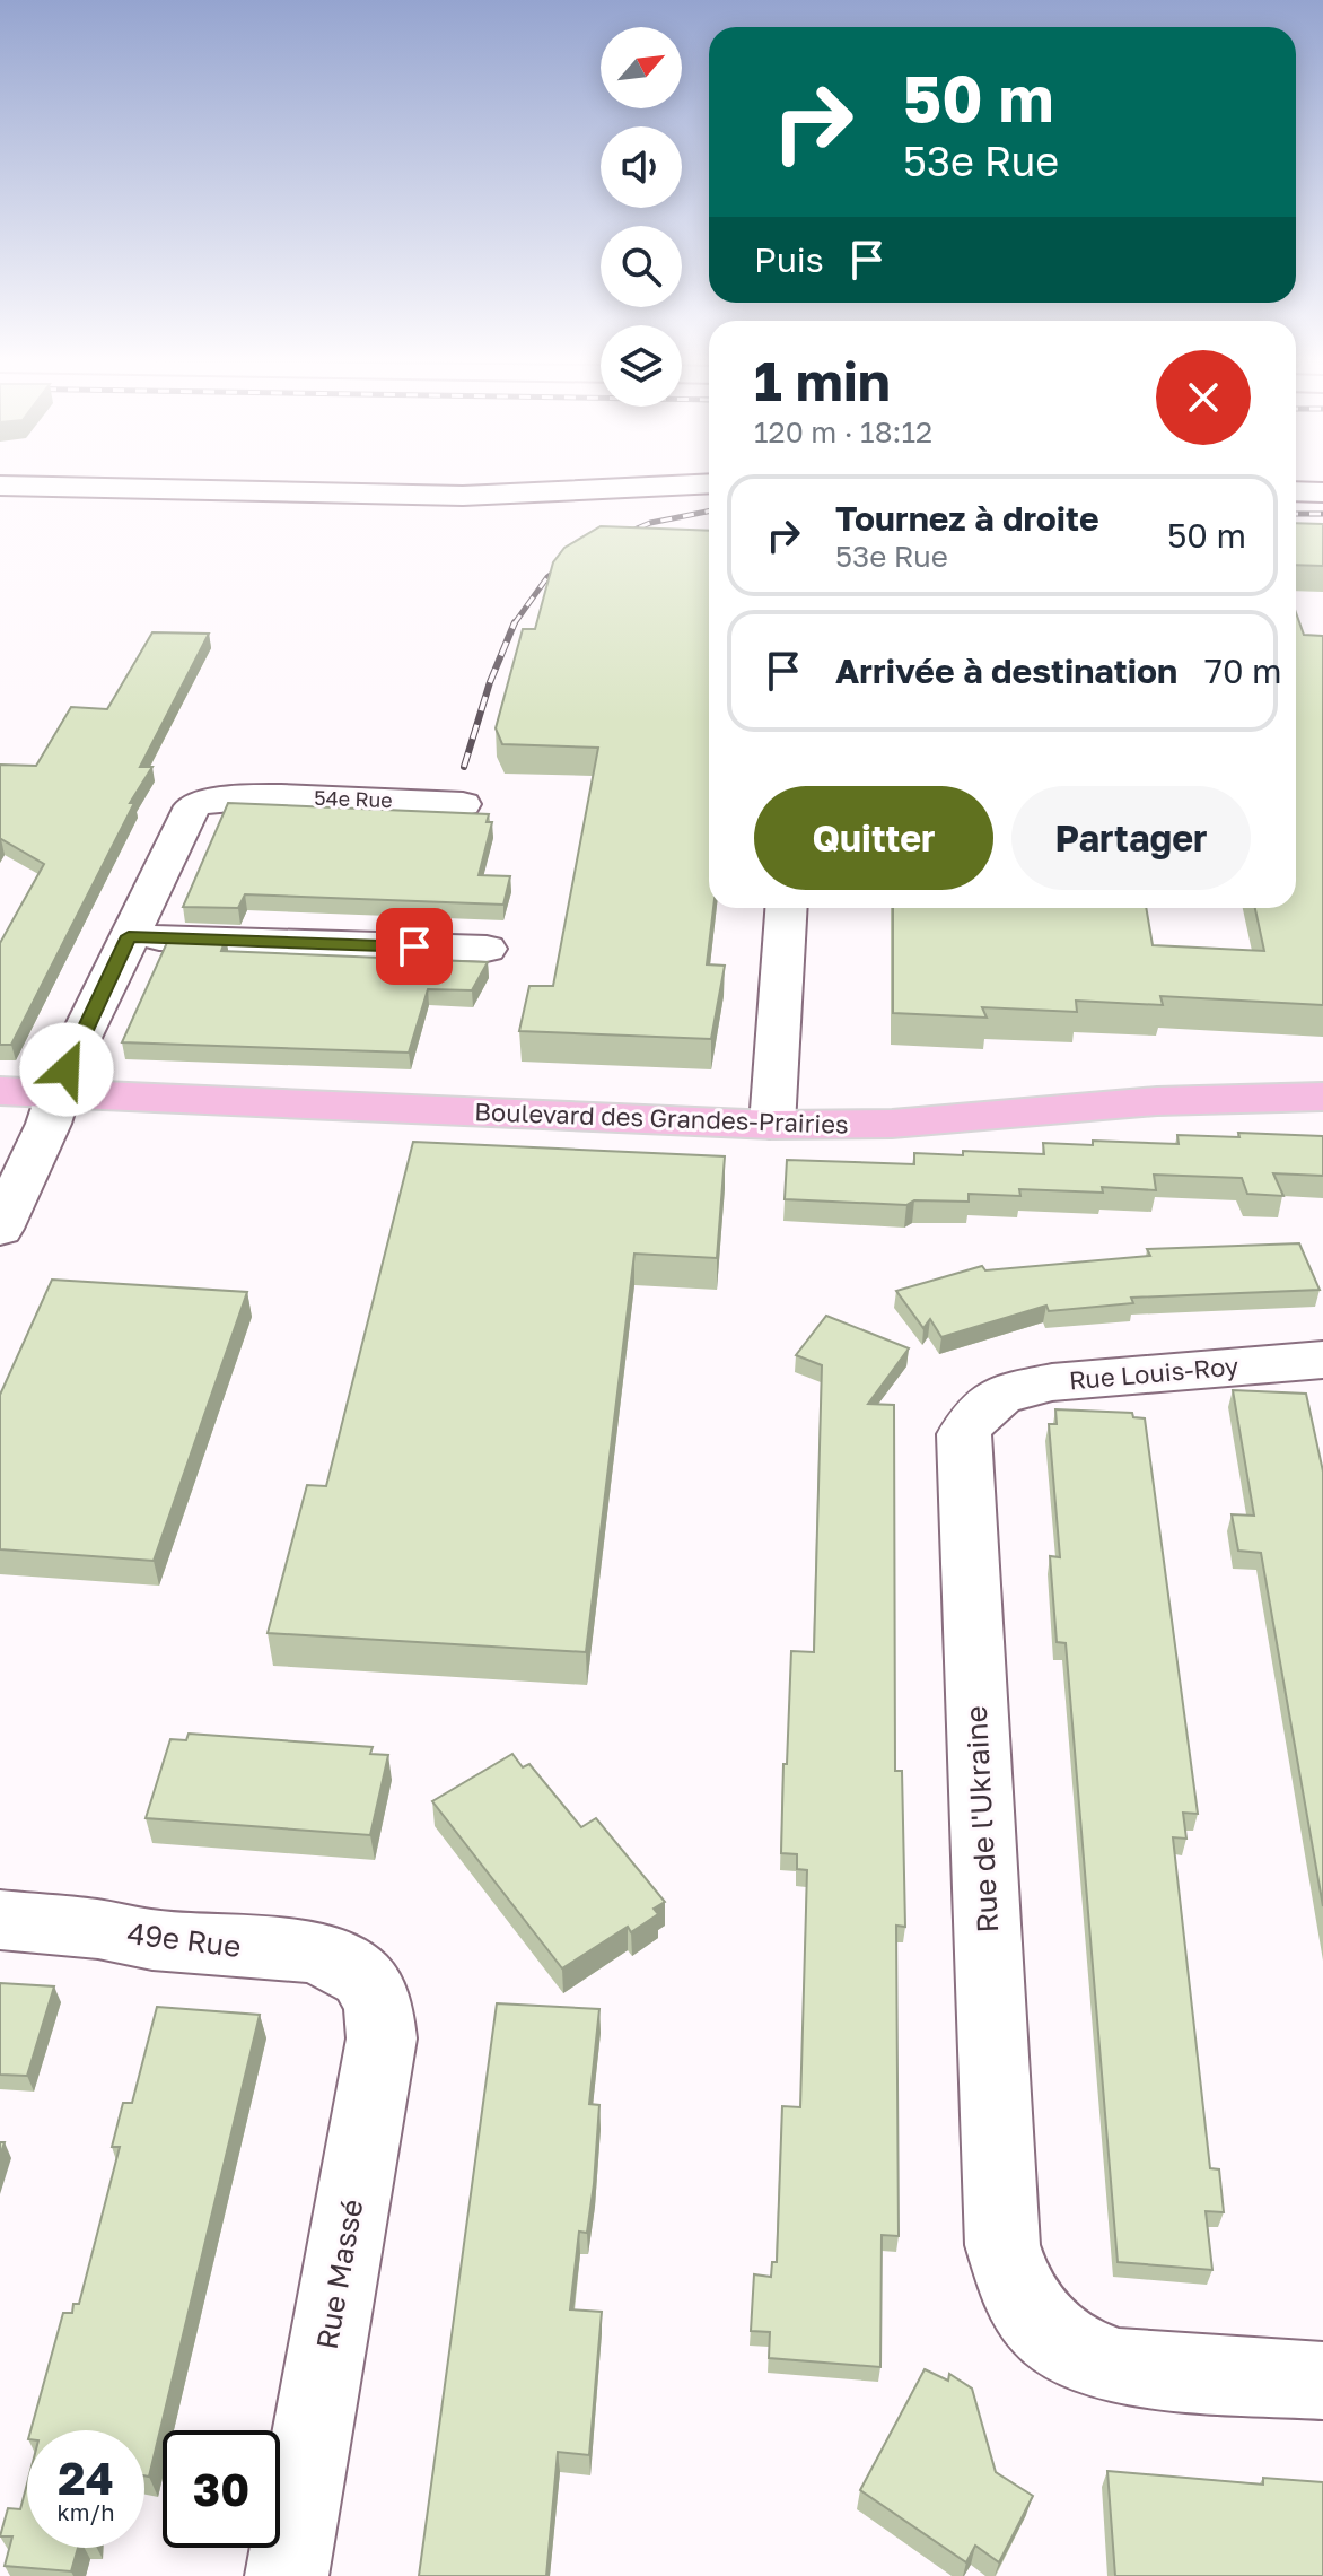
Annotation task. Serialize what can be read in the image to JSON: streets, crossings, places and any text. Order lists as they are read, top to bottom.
{
  "streets": {
    "main road": ["Boulevard des Grandes-Prairies"],
    "street": [
      "54e Rue",
      "Rue Louis-Roy",
      "Rue de l'Ukraine",
      "49e Rue",
      "Rue Massé"
    ]
  },
  "crossings": [
    ["Rue Louis-Roy", "Rue de l'Ukraine"],
    ["49e Rue", "Rue Massé"]
  ],
  "north": "top right",
  "page": {
    "turn": ["50 m", "53e Rue"],
    "then": "Puis",
    "heading": ["1 min", "120 m · 18:12"],
    "list": [
      {
        "name": "Tournez à droite",
        "note": "53e Rue",
        "value": "50 m"
      },
      {
        "name": "Arrivée à destination",
        "value": "70 m"
      }
    ],
    "buttons": ["Quitter", "Partager"],
    "speed": "24 km/h",
    "limit": "30"
  }
}
